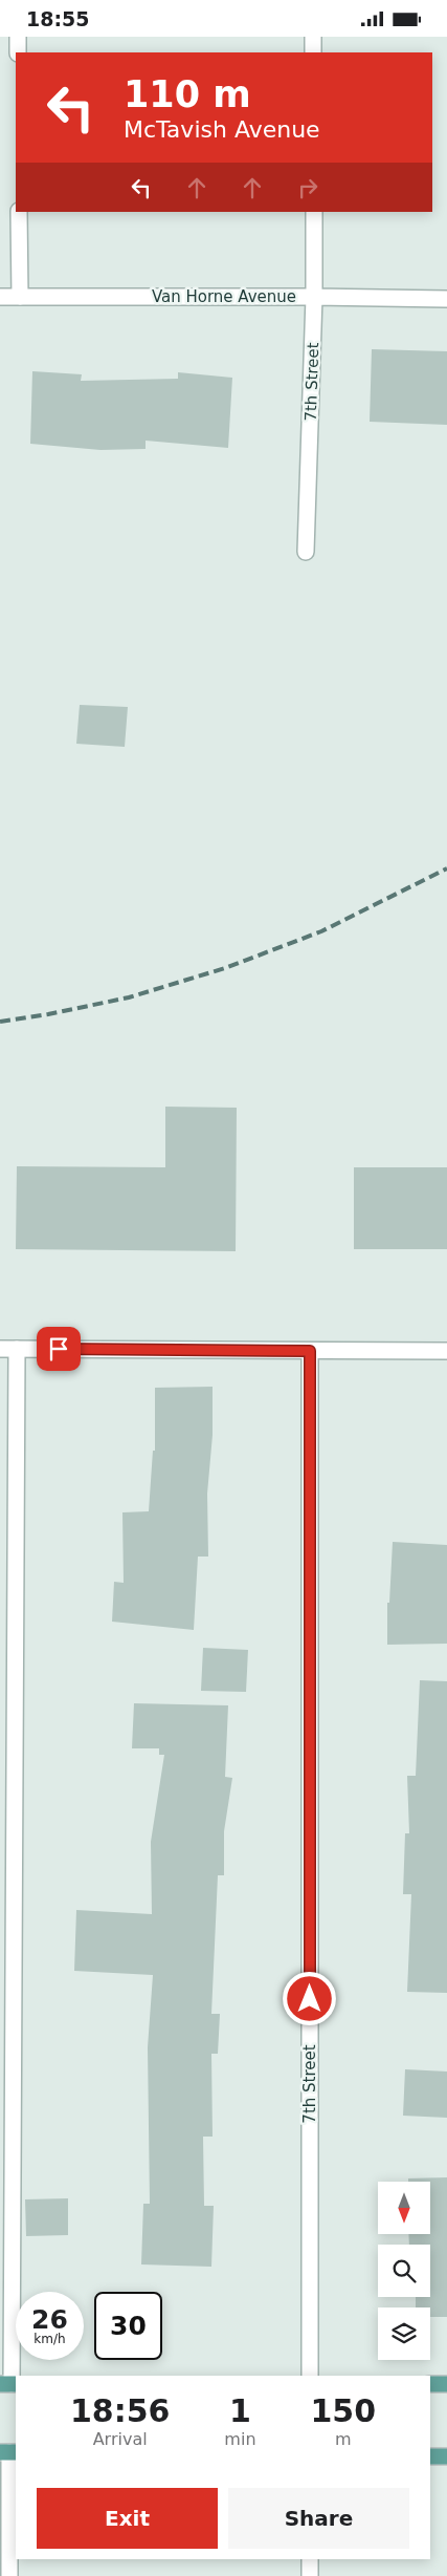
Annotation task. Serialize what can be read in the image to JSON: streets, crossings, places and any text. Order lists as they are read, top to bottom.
{
  "streets": {
    "street": ["Van Horne Avenue", "7th Street"]
  },
  "crossings": [
    ["Van Horne Avenue", "7th Street"]
  ],
  "north": "bottom",
  "page": {
    "status": "18:55",
    "turn": ["110 m", "McTavish Avenue"],
    "speed": "26 km/h",
    "limit": "30",
    "eta": [
      "18:56",
      "Arrival",
      "1",
      "min",
      "150",
      "m"
    ],
    "buttons": ["Exit", "Share"]
  }
}
